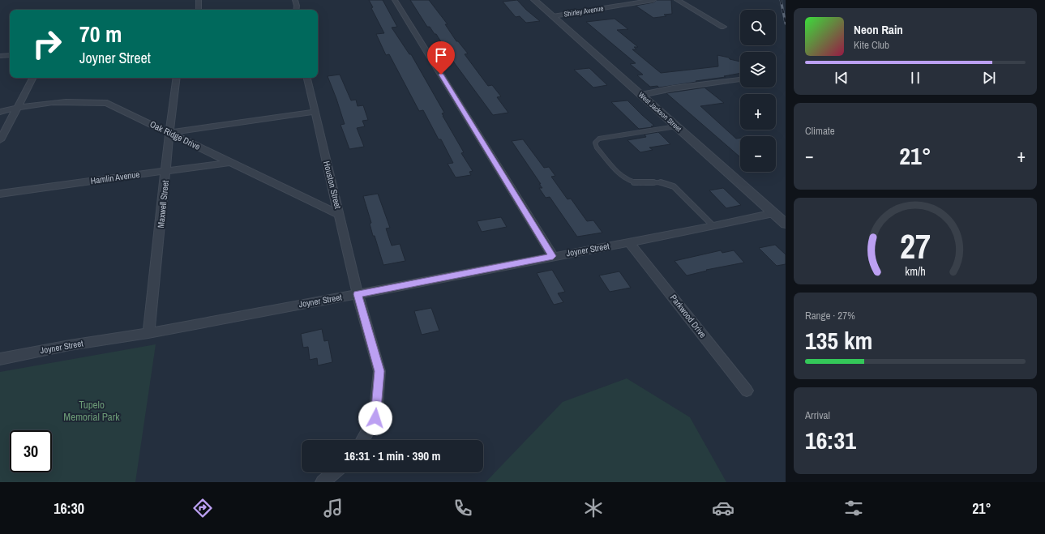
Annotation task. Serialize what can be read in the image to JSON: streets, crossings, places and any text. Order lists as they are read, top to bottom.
{
  "streets": {
    "street": [
      "Shirley Avenue",
      "West Jackson Street",
      "Oak Ridge Drive",
      "Hamlin Avenue",
      "Houston Street",
      "Maxwell Street",
      "Joyner Street",
      "Parkwood Drive"
    ]
  },
  "crossings": [
    ["Shirley Avenue", "West Jackson Street"],
    ["West Jackson Street", "Joyner Street"],
    ["Oak Ridge Drive", "Hamlin Avenue"],
    ["Oak Ridge Drive", "Houston Street"],
    ["Oak Ridge Drive", "Maxwell Street"],
    ["Hamlin Avenue", "Maxwell Street"],
    ["Houston Street", "Joyner Street"],
    ["Maxwell Street", "Joyner Street"],
    ["Joyner Street", "Parkwood Drive"]
  ],
  "parks": ["Tupelo Memorial Park"],
  "page": {
    "map_buttons": ["+", "−"],
    "turn": ["70 m", "Joyner Street"],
    "song": ["Neon Rain", "Kite Club"],
    "tile": [
      "Climate",
      ["Range · 27%", "135 km"],
      ["Arrival", "16:31"]
    ],
    "heat": ["−", "21°", "+"],
    "limit": "30",
    "trip": "16:31 · 1 min · 390 m",
    "tabs": ["16:30", "21°"],
    "gauge": ["27", "km/h"]
  }
}
